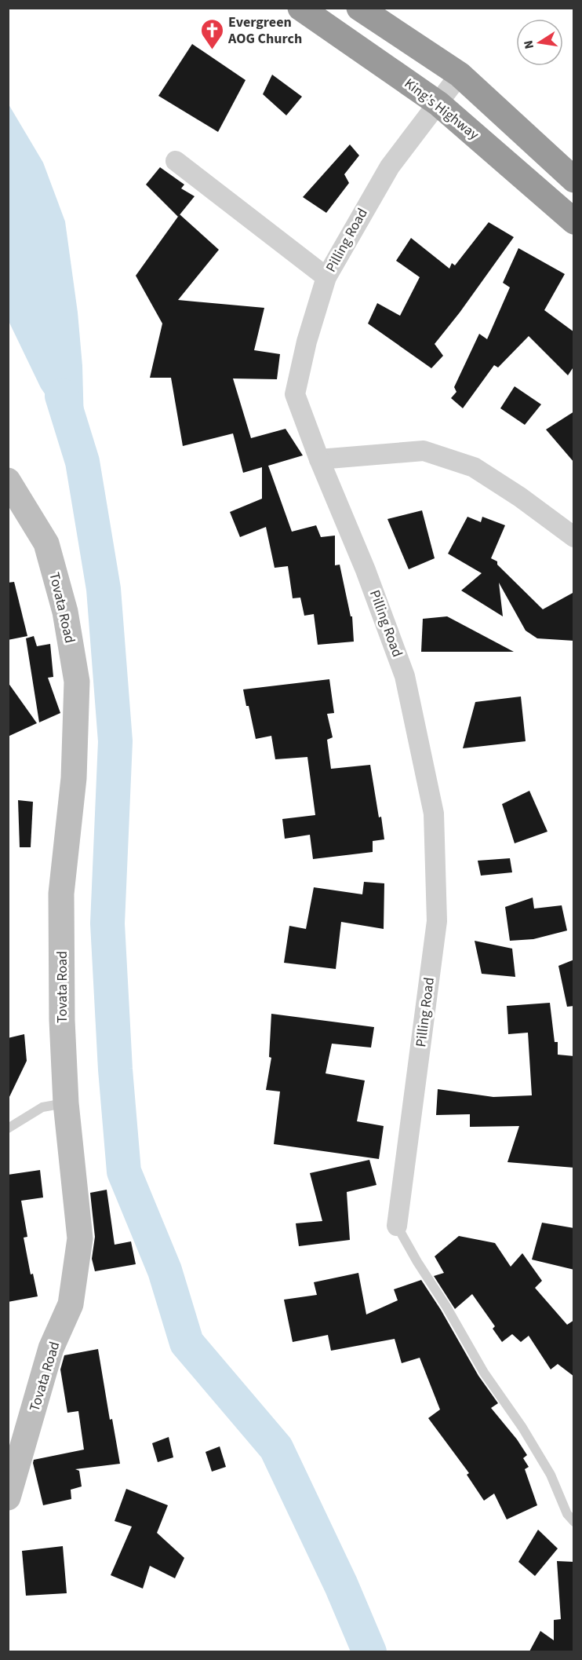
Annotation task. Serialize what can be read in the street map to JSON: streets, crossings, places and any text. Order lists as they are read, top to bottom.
{
  "streets": {
    "highway": ["King's Highway"],
    "street": ["Pilling Road", "Tovata Road"]
  },
  "crossings": [
    ["King's Highway", "Pilling Road"]
  ],
  "places": {
    "church": ["Evergreen AOG Church"]
  },
  "north": "left"
}
